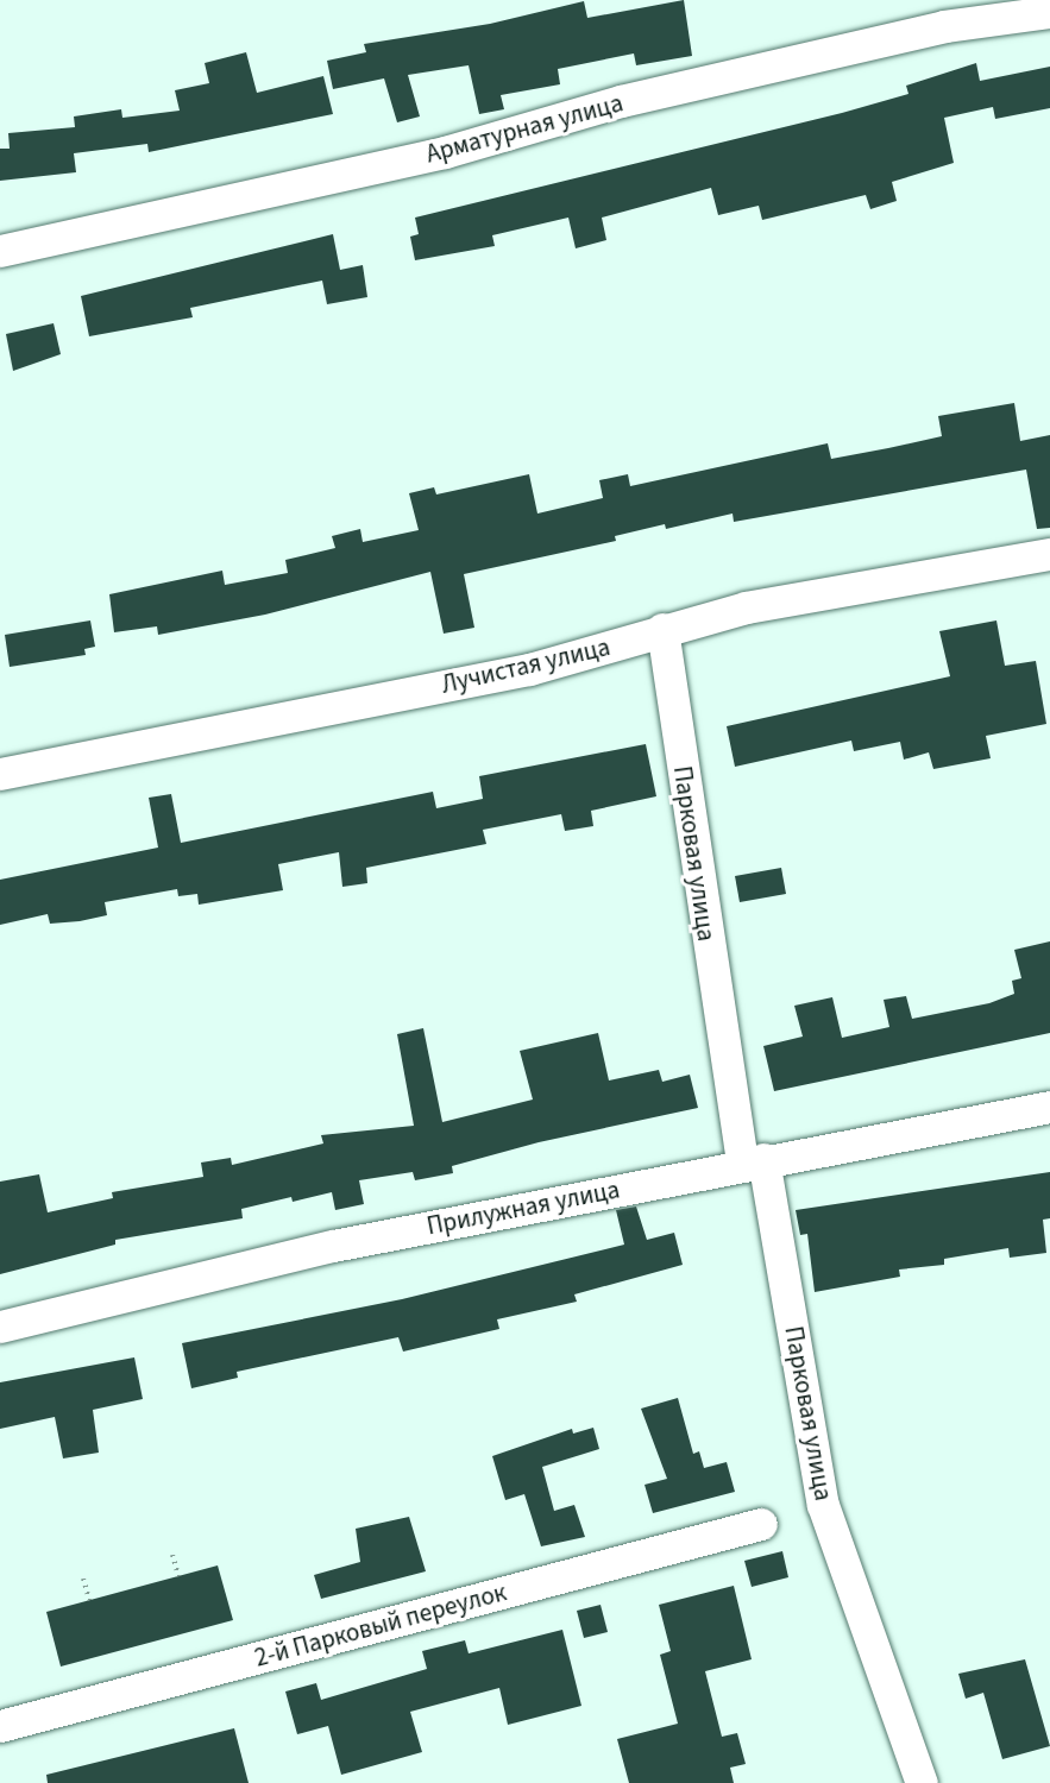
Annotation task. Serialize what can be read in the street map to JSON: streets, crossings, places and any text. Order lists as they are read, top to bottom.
{
  "streets": {
    "street": [
      "Арматурная улица",
      "Лучистая улица",
      "Парковая улица",
      "Прилужная улица",
      "2-й Парковый переулок"
    ]
  },
  "crossings": [
    ["Лучистая улица", "Парковая улица"],
    ["Парковая улица", "Прилужная улица"]
  ]
}
